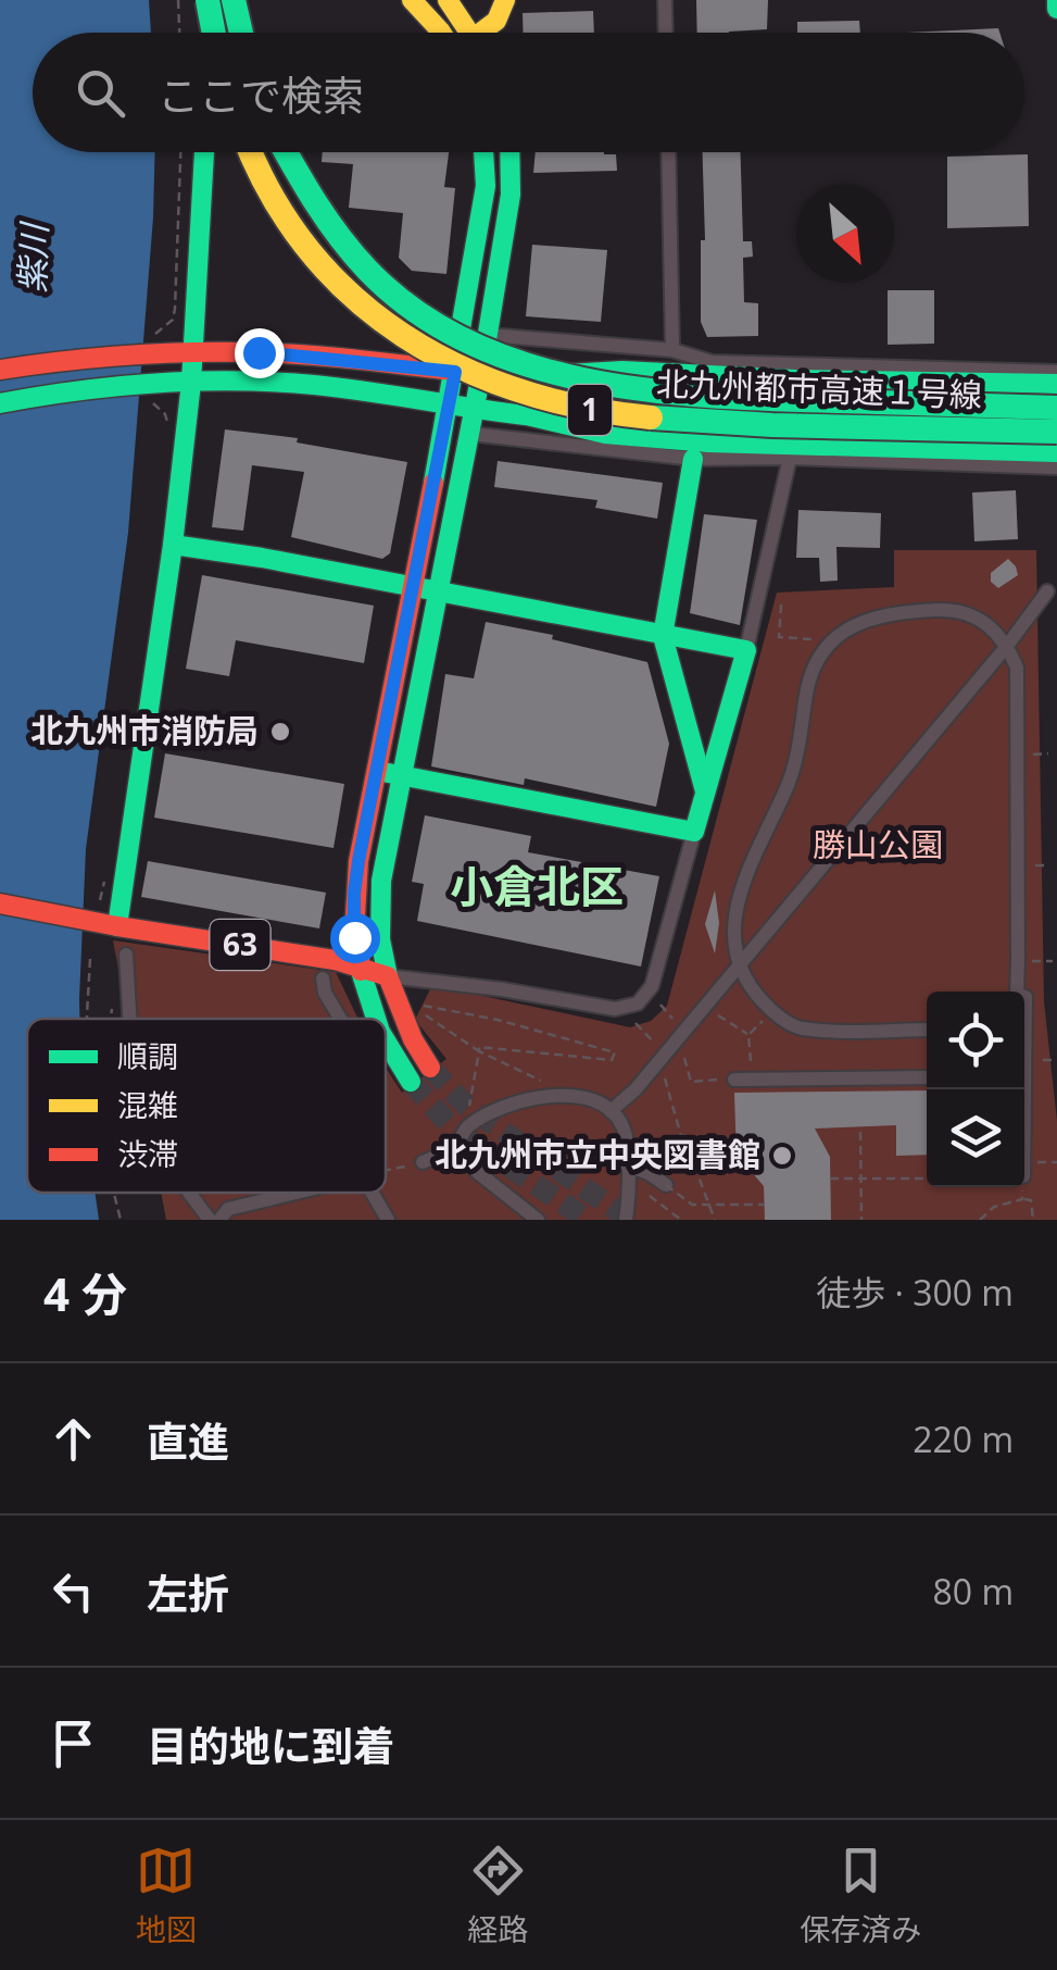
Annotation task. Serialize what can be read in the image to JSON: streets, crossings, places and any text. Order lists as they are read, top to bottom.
{
  "streets": {
    "main road": ["北九州都市高速１号線", "1", "63"]
  },
  "districts": ["小倉北区"],
  "water": ["紫川"],
  "parks": ["勝山公園"],
  "places": ["北九州市消防局", "北九州市立中央図書館"],
  "legend": ["順調", "混雑", "渋滞"],
  "north": "bottom right",
  "page": {
    "search": "ここで検索",
    "heading": ["4 分", "徒歩 · 300 m"],
    "list": [
      ["直進", "220 m"],
      ["左折", "80 m"],
      "目的地に到着"
    ],
    "nav": ["地図", "経路", "保存済み"]
  }
}
